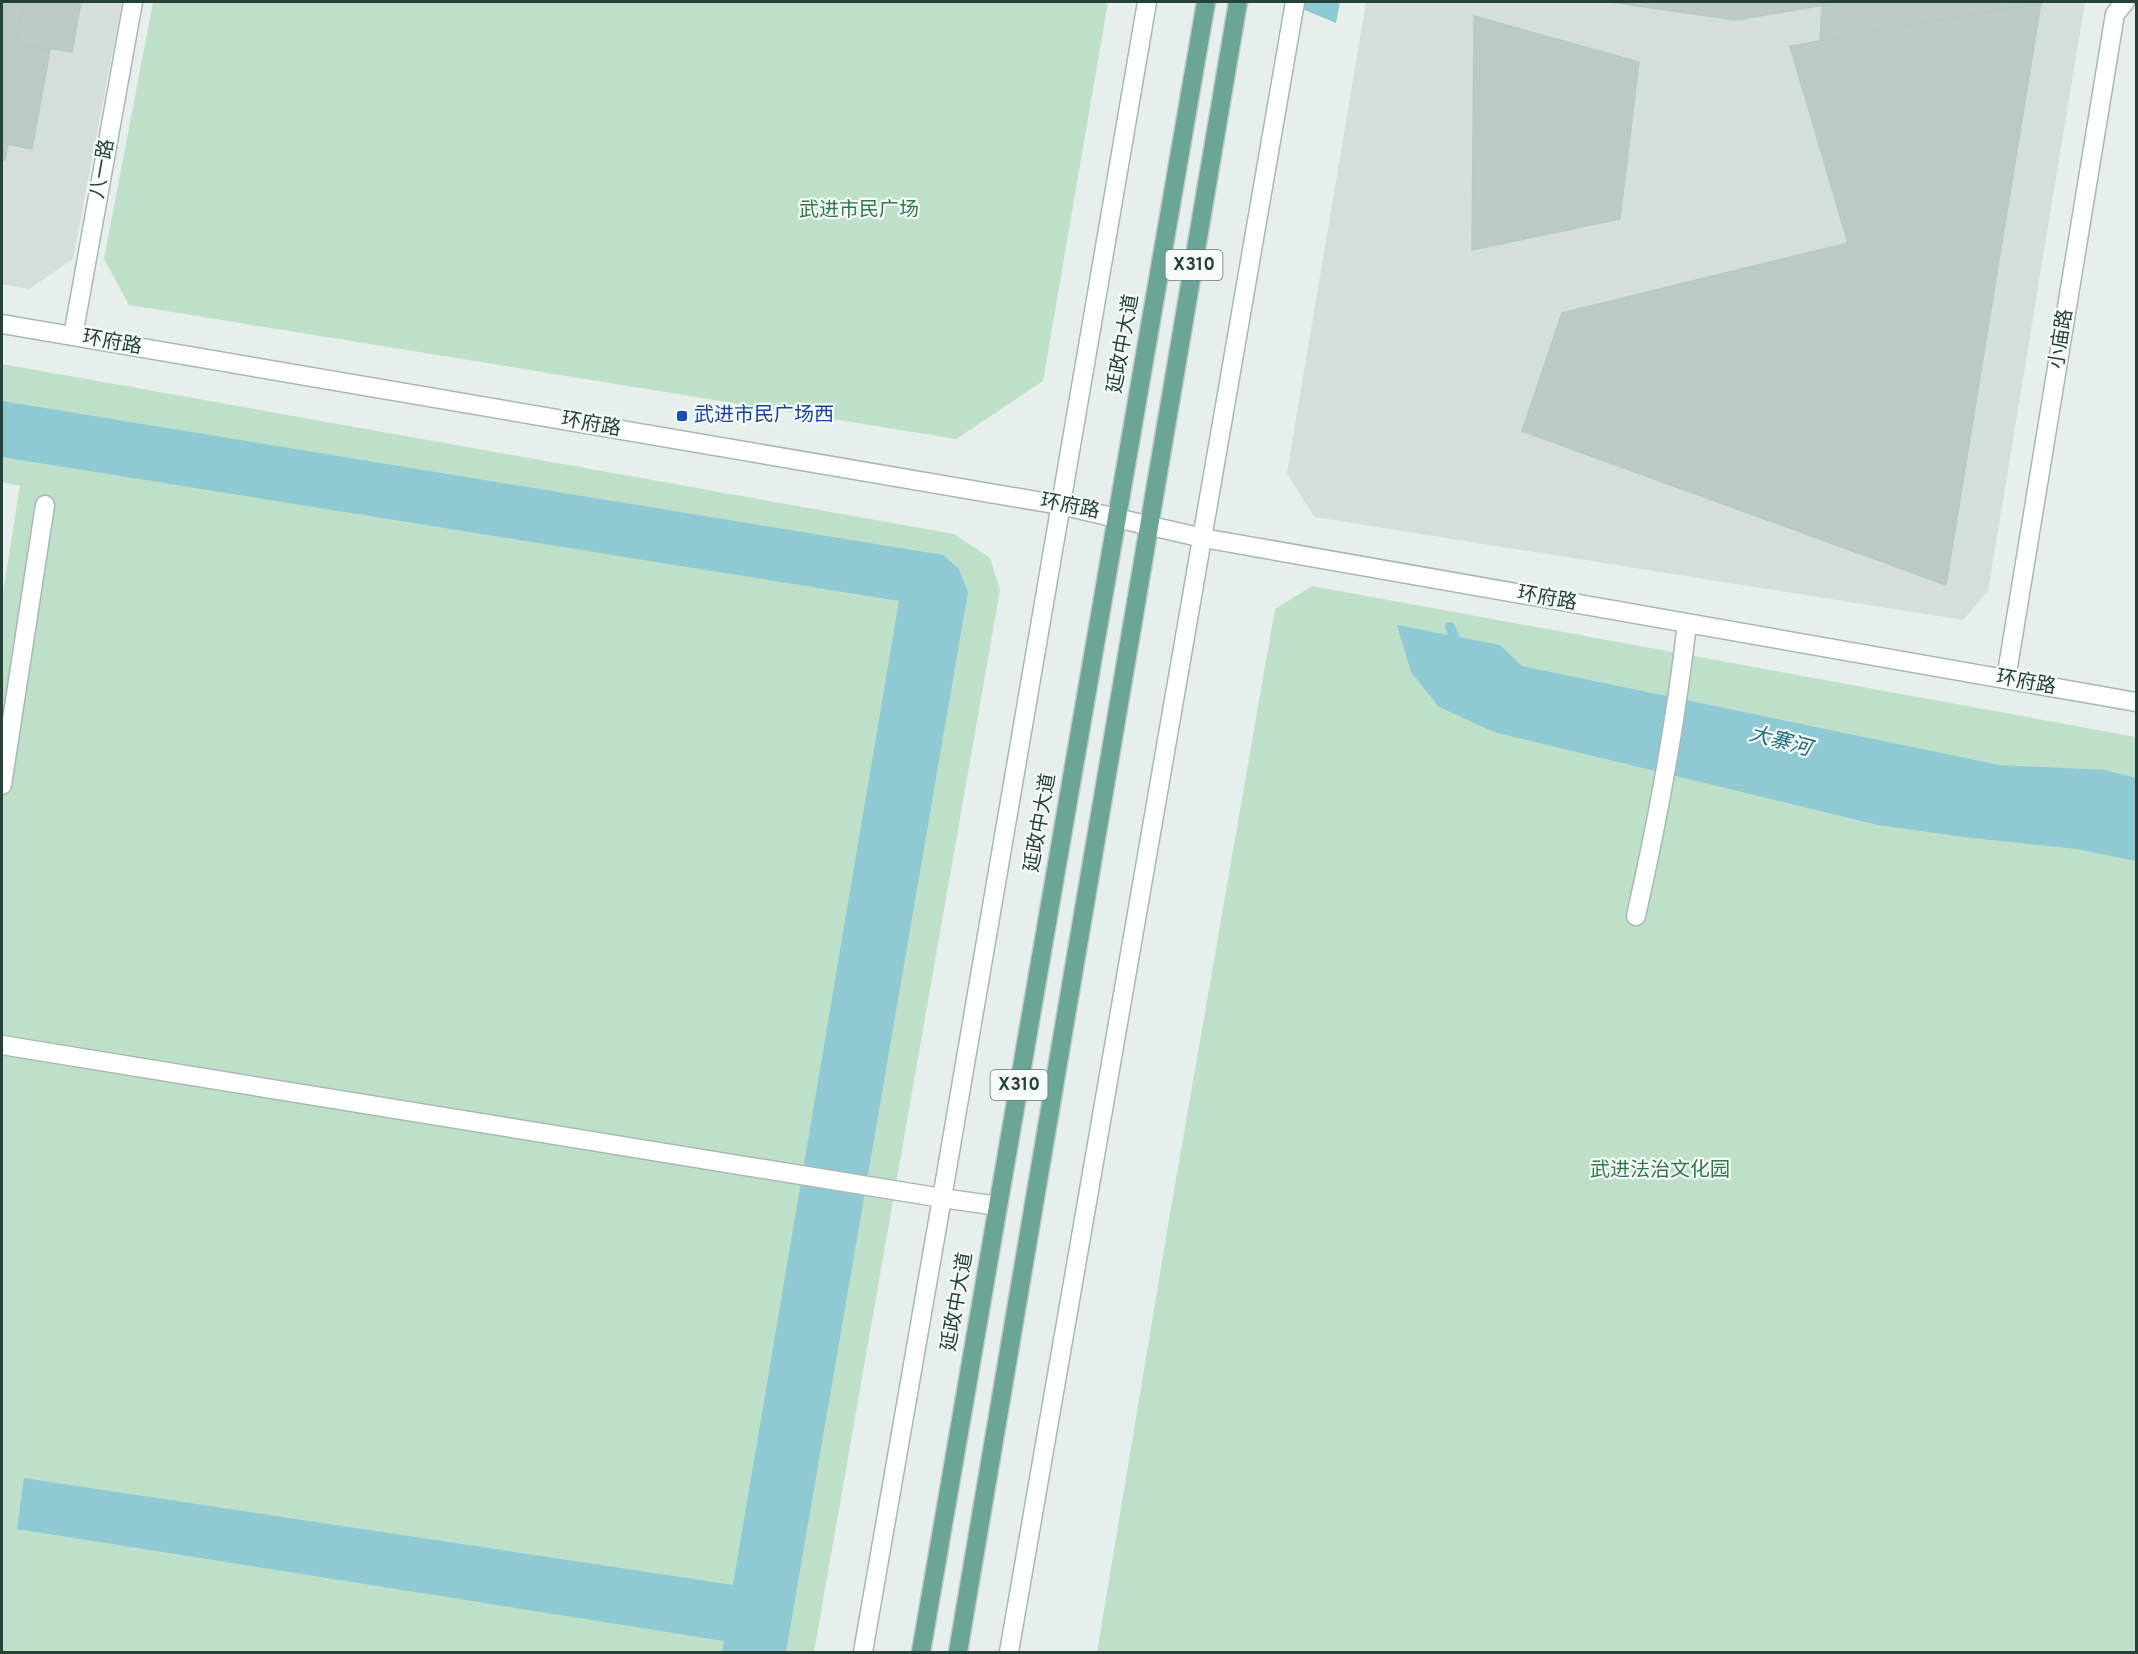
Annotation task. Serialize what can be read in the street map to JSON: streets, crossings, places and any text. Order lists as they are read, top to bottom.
{
  "streets": {
    "main road": ["X310", "延政中大道"],
    "street": ["八一路", "小庙路", "环府路"]
  },
  "crossings": [
    ["八一路", "环府路"],
    ["X310", "环府路"],
    ["小庙路", "环府路"],
    ["环府路", "延政中大道"]
  ],
  "water": ["大寨河"],
  "parks": ["武进市民广场", "武进法治文化园"],
  "places": {
    "transit": ["武进市民广场西"]
  }
}
